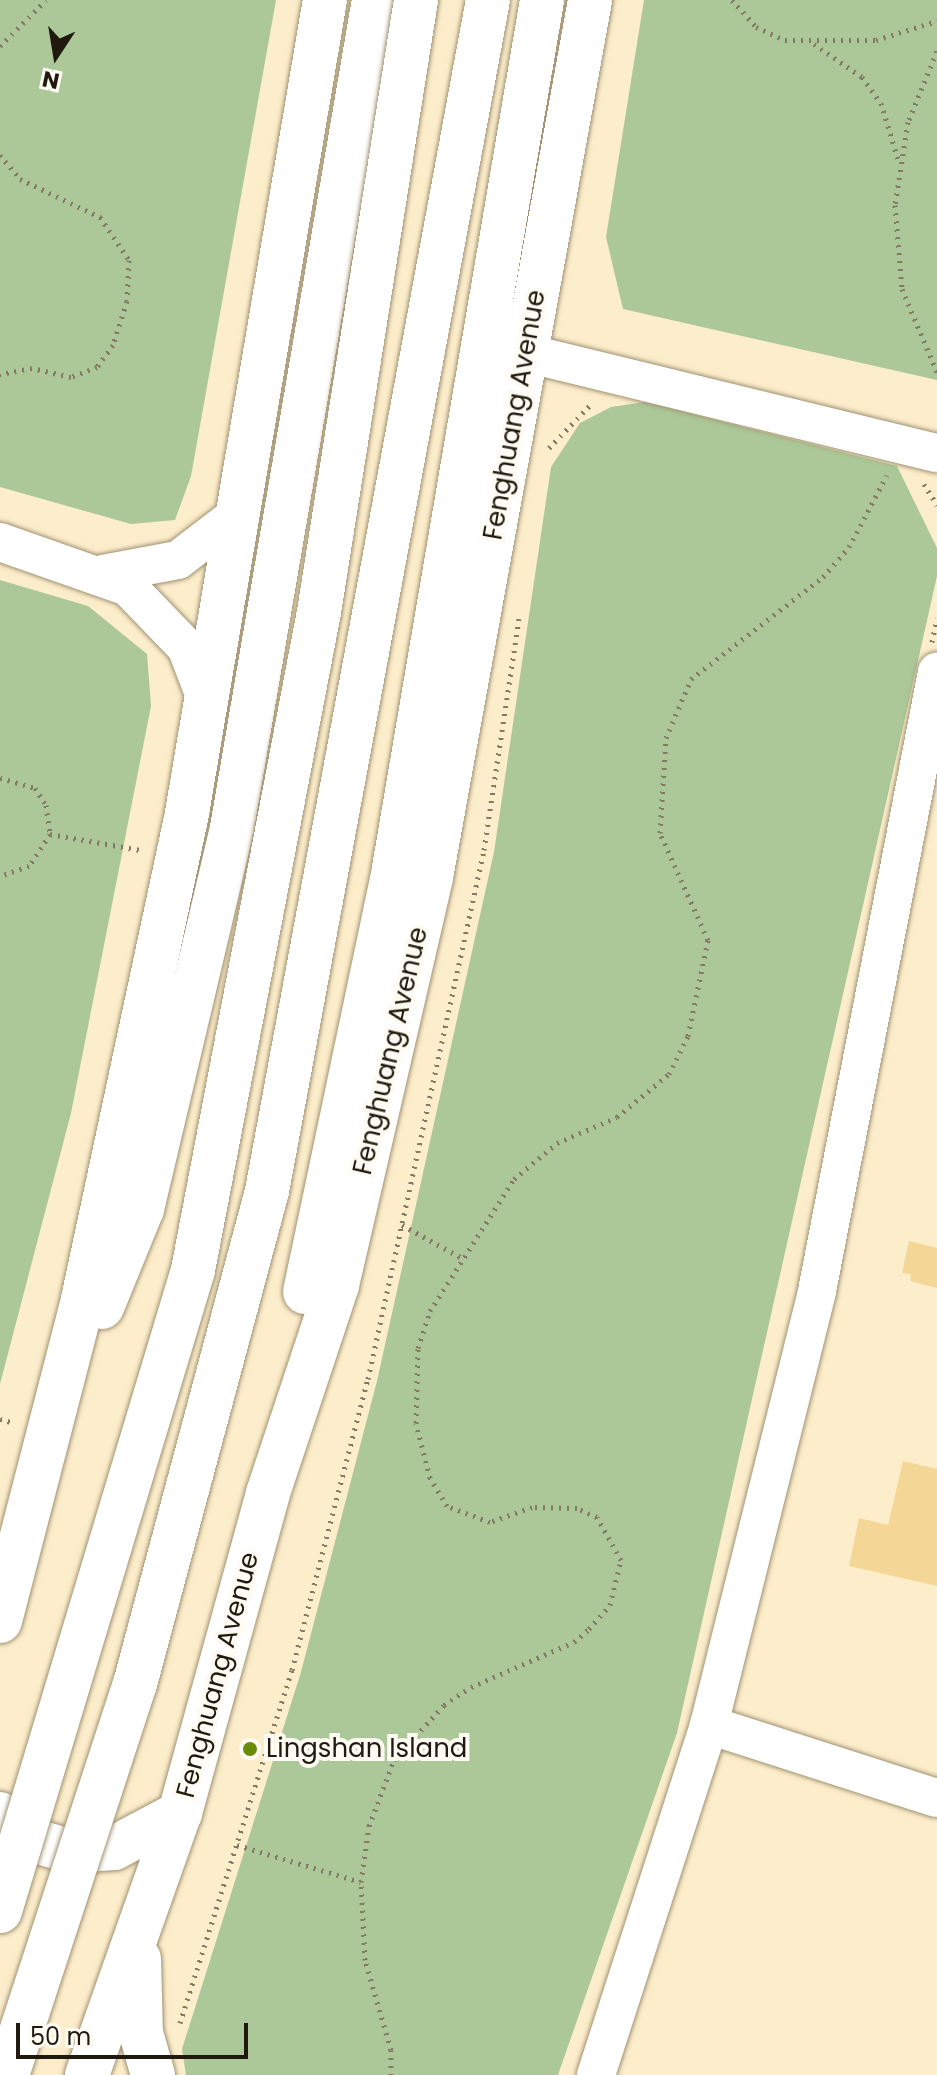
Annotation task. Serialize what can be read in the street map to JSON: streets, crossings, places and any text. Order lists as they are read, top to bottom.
{
  "streets": {
    "main road": ["Fenghuang Avenue"]
  },
  "places": ["Lingshan Island"],
  "scale_bar": "50 m",
  "north": "bottom"
}
